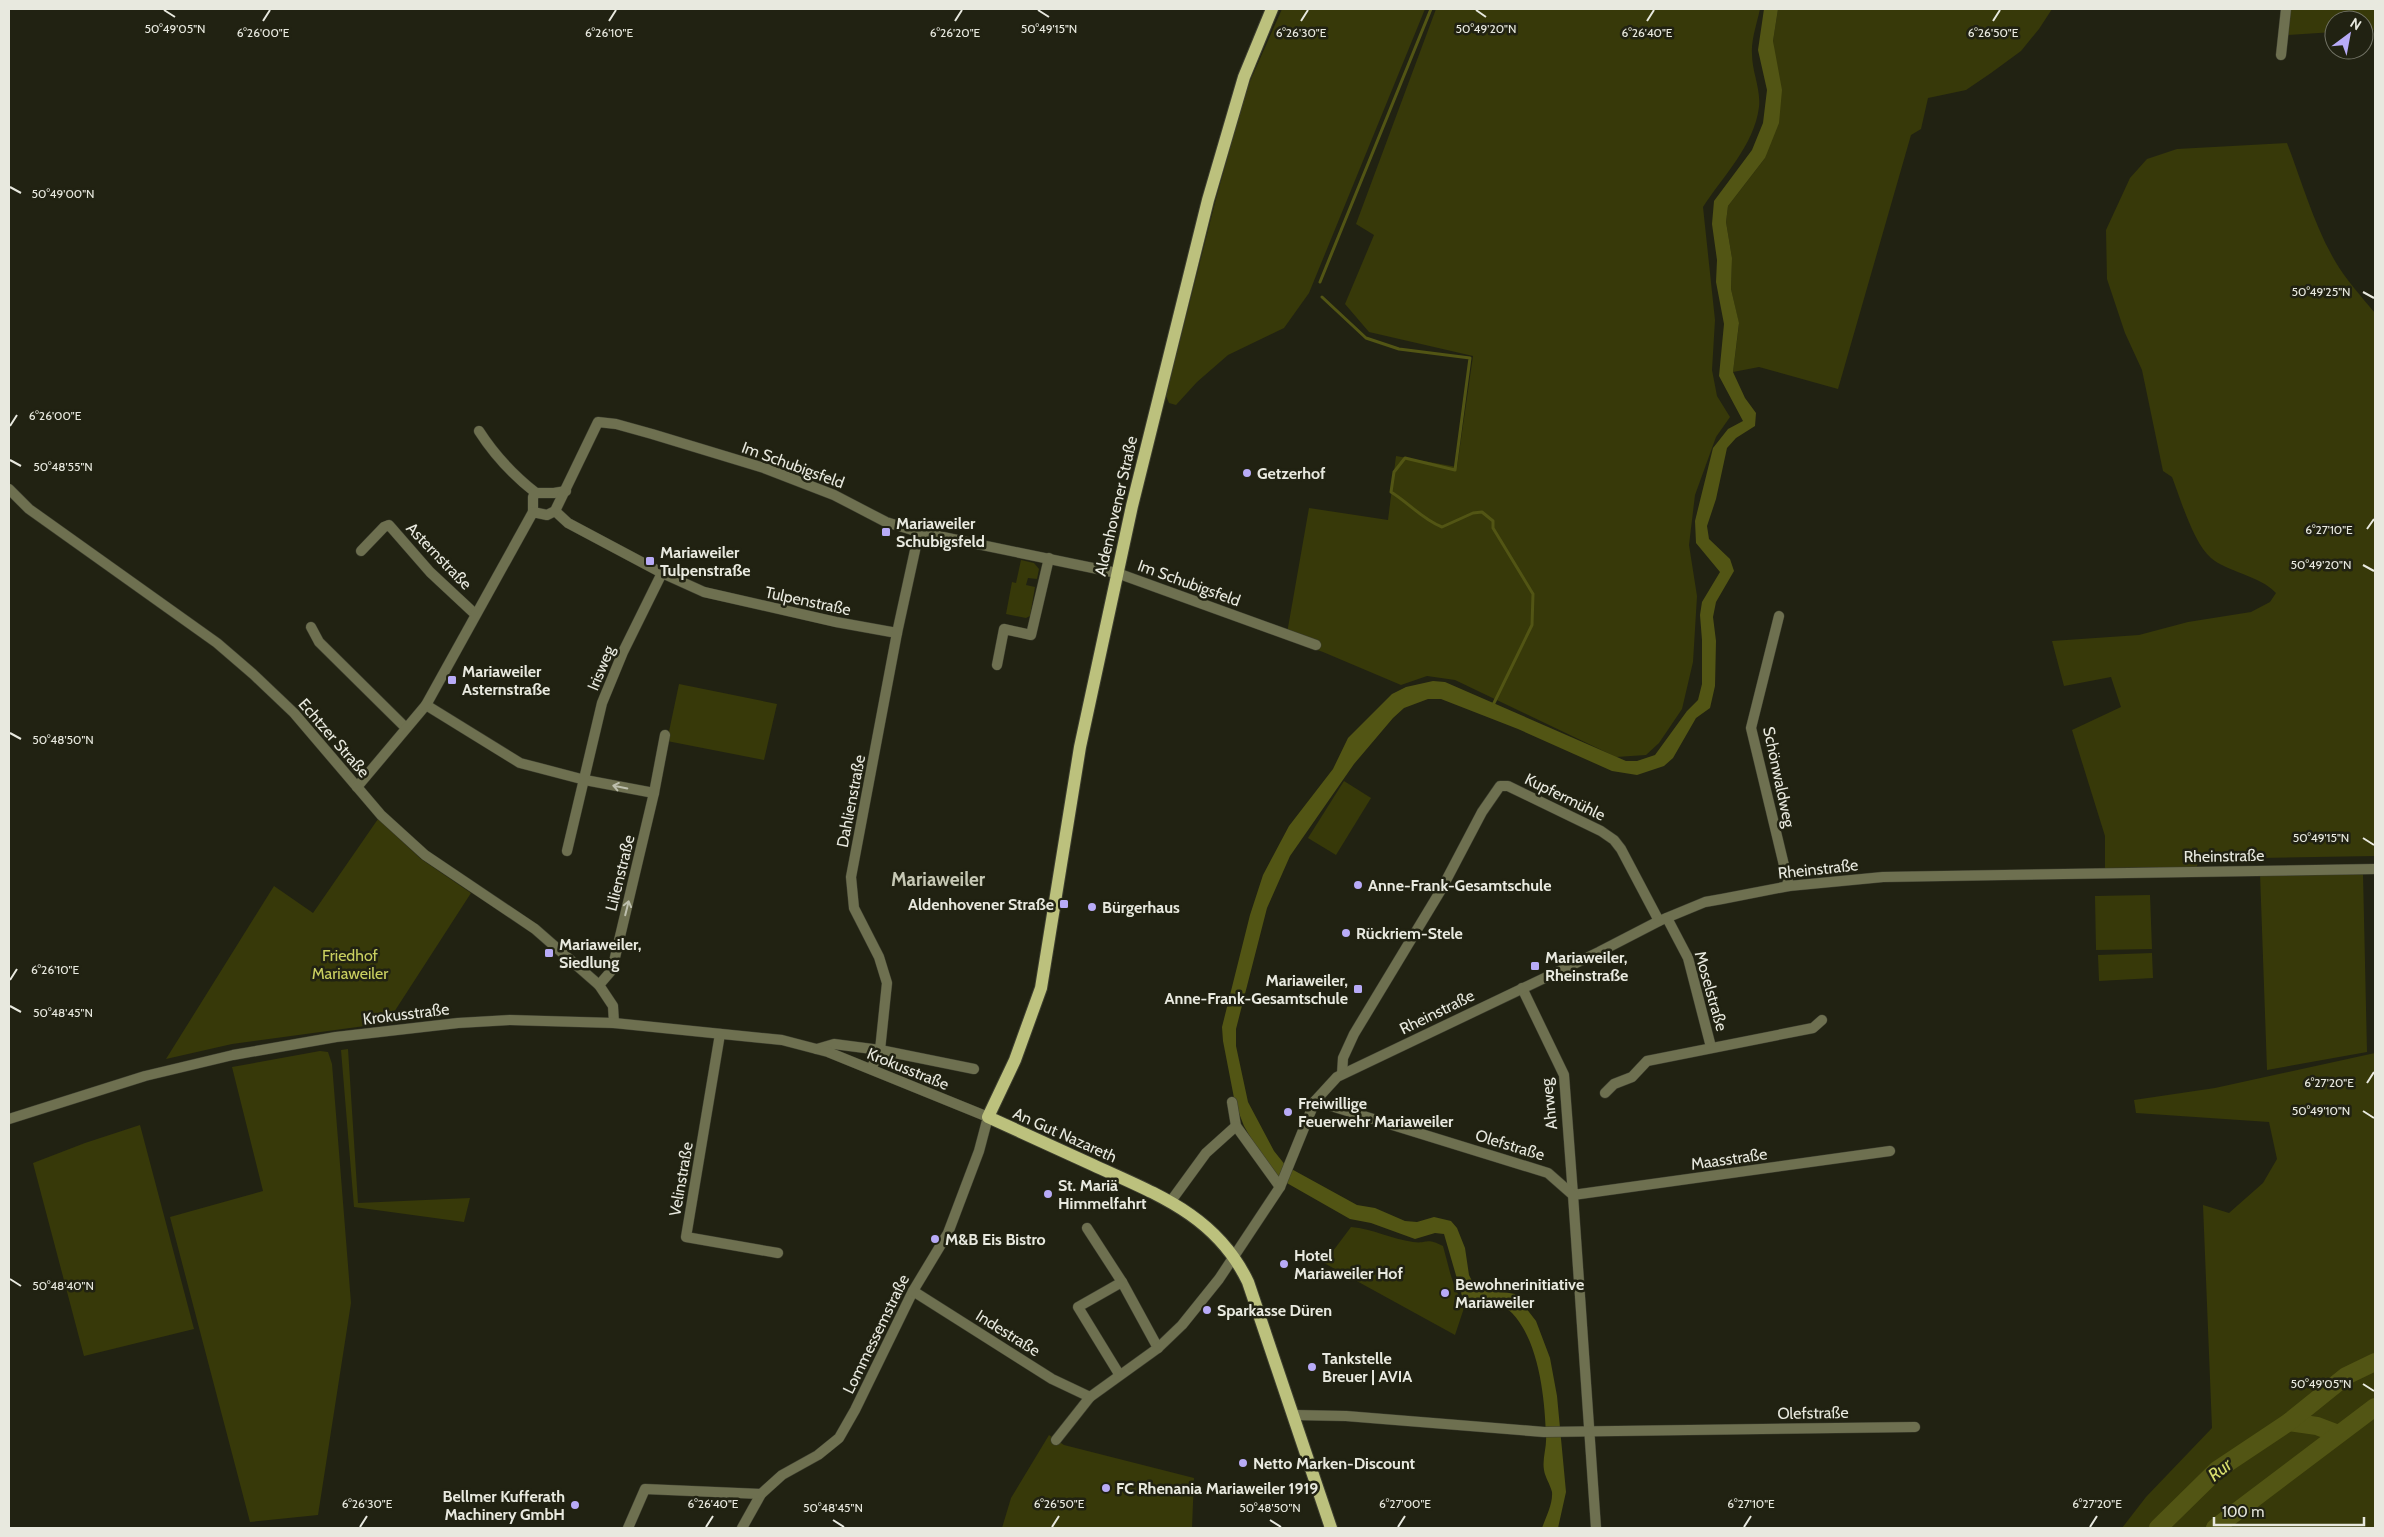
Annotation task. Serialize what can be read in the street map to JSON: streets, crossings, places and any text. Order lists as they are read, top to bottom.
{
  "streets": {
    "main road": ["Aldenhovener Straße", "An Gut Nazareth"],
    "street": [
      "Im Schubigsfeld",
      "Asternstraße",
      "Tulpenstraße",
      "Irisweg",
      "Echtzer Straße",
      "Schönwaldweg",
      "Kupfermühle",
      "Dahlienstraße",
      "Rheinstraße",
      "Lilienstraße",
      "Moselstraße",
      "Krokusstraße",
      "Ahrweg",
      "Olefstraße",
      "Maasstraße",
      "Velinstraße",
      "Indestraße",
      "Lommessemstraße"
    ]
  },
  "crossings": [
    ["Im Schubigsfeld", "Aldenhovener Straße"],
    ["Im Schubigsfeld", "Dahlienstraße"],
    ["Aldenhovener Straße", "Krokusstraße"],
    ["Aldenhovener Straße", "An Gut Nazareth"],
    ["Aldenhovener Straße", "Lommessemstraße"],
    ["Asternstraße", "Echtzer Straße"],
    ["Tulpenstraße", "Irisweg"],
    ["Tulpenstraße", "Dahlienstraße"],
    ["Echtzer Straße", "Lilienstraße"],
    ["Echtzer Straße", "Krokusstraße"],
    ["Schönwaldweg", "Rheinstraße"],
    ["Kupfermühle", "Rheinstraße"],
    ["Kupfermühle", "Moselstraße"],
    ["Dahlienstraße", "Krokusstraße"],
    ["Rheinstraße", "Moselstraße"],
    ["Rheinstraße", "Ahrweg"],
    ["Rheinstraße", "Olefstraße"],
    ["Krokusstraße", "An Gut Nazareth"],
    ["Krokusstraße", "Velinstraße"],
    ["Krokusstraße", "Lommessemstraße"],
    ["Ahrweg", "Olefstraße"],
    ["Ahrweg", "Maasstraße"],
    ["An Gut Nazareth", "Olefstraße"],
    ["An Gut Nazareth", "Lommessemstraße"],
    ["Olefstraße", "Maasstraße"],
    ["Indestraße", "Lommessemstraße"]
  ],
  "districts": ["Mariaweiler"],
  "water": ["Rur"],
  "parks": ["Friedhof Mariaweiler"],
  "places": {
    "other": [
      "Getzerhof",
      "Anne-Frank-Gesamtschule",
      "Bürgerhaus",
      "Rückriem-Stele",
      "Freiwillige Feuerwehr Mariaweiler",
      "St. Mariä Himmelfahrt",
      "M&B Eis Bistro",
      "Hotel Mariaweiler Hof",
      "Bewohnerinitiative Mariaweiler",
      "Sparkasse Düren",
      "Tankstelle Breuer | AVIA",
      "Netto Marken-Discount",
      "FC Rhenania Mariaweiler 1919",
      "Bellmer Kufferath Machinery GmbH"
    ],
    "transit": [
      "Mariaweiler Schubigsfeld",
      "Mariaweiler Tulpenstraße",
      "Mariaweiler Asternstraße",
      "Aldenhovener Straße",
      "Mariaweiler, Siedlung",
      "Mariaweiler, Rheinstraße",
      "Mariaweiler, Anne-Frank-Gesamtschule"
    ]
  },
  "scale_bar": "100 m",
  "north": "top right",
  "coordinates": [
    "50°49'05\"N",
    "50°49'15\"N",
    "50°49'20\"N",
    "6°26'00\"E",
    "6°26'10\"E",
    "6°26'20\"E",
    "6°26'30\"E",
    "6°26'40\"E",
    "6°26'50\"E",
    "50°49'00\"N",
    "50°49'25\"N",
    "50°48'55\"N",
    "6°27'10\"E",
    "50°48'50\"N",
    "50°48'45\"N",
    "6°27'20\"E",
    "50°49'10\"N",
    "50°48'40\"N",
    "6°27'00\"E"
  ]
}
